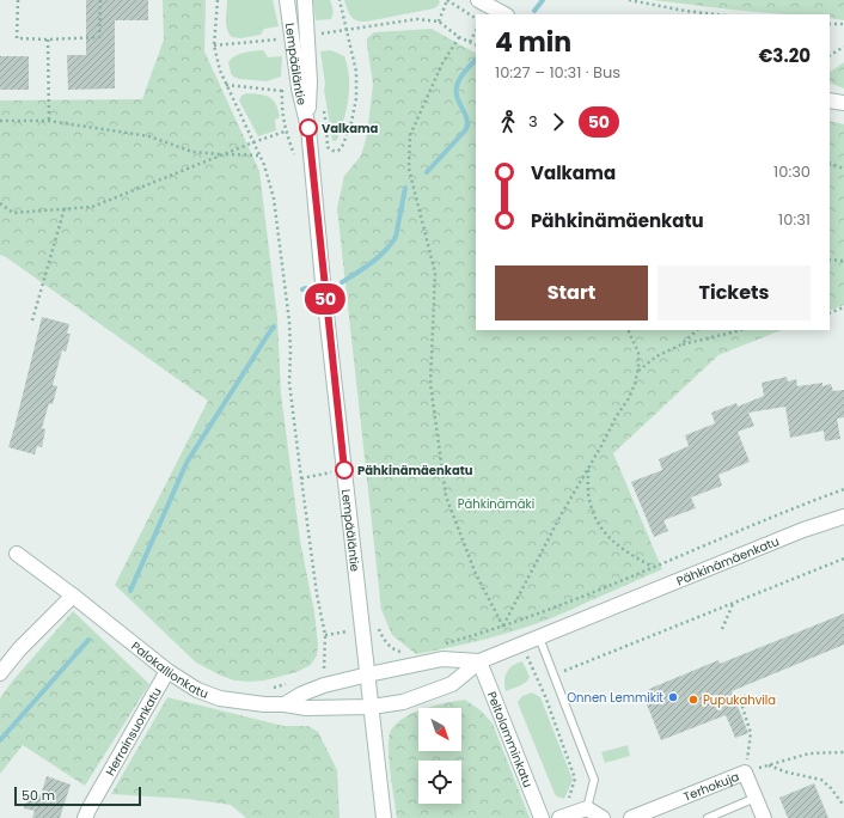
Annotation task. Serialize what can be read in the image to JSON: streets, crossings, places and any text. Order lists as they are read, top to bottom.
{
  "streets": {
    "street": [
      "Lempääläntie",
      "Pähkinämäenkatu",
      "Palokallionkatu",
      "Herrainsuonkatu",
      "Peltolamminkatu",
      "Terhokuja"
    ]
  },
  "crossings": [
    ["Lempääläntie", "Pähkinämäenkatu"],
    ["Lempääläntie", "Palokallionkatu"],
    ["Pähkinämäenkatu", "Palokallionkatu"],
    ["Pähkinämäenkatu", "Peltolamminkatu"],
    ["Palokallionkatu", "Herrainsuonkatu"]
  ],
  "parks": ["Pähkinämäki"],
  "places": [
    "Valkama",
    "Pähkinämäenkatu",
    "Onnen Lemmikit",
    "Pupukahvila"
  ],
  "lines": ["bus line 50"],
  "scale_bar": "50 m",
  "north": "bottom right",
  "page": {
    "on_map": "50",
    "heading": ["4 min", "10:27 – 10:31 · Bus", "€3.20"],
    "legs": ["3", "50"],
    "list": [
      {
        "name": "Valkama",
        "value": "10:30"
      },
      {
        "name": "Pähkinämäenkatu",
        "value": "10:31"
      }
    ],
    "buttons": ["Start", "Tickets"],
    "scale": "50 m"
  }
}
